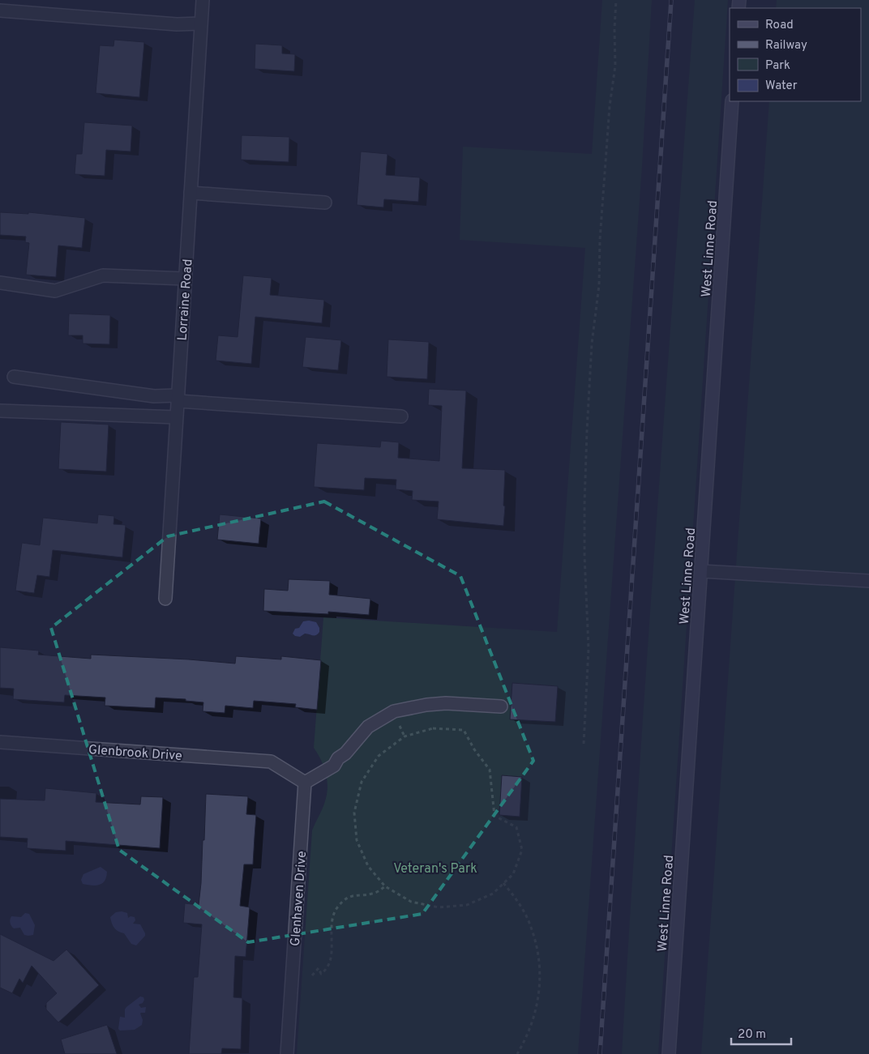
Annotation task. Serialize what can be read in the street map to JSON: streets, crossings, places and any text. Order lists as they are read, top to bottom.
{
  "streets": {
    "street": [
      "West Linne Road",
      "Lorraine Road",
      "Glenbrook Drive",
      "Glenhaven Drive"
    ]
  },
  "crossings": [
    ["Glenbrook Drive", "Glenhaven Drive"]
  ],
  "parks": ["Veteran's Park"],
  "legend": [
    "Road",
    "Railway",
    "Park",
    "Water"
  ],
  "scale_bar": "20 m"
}
